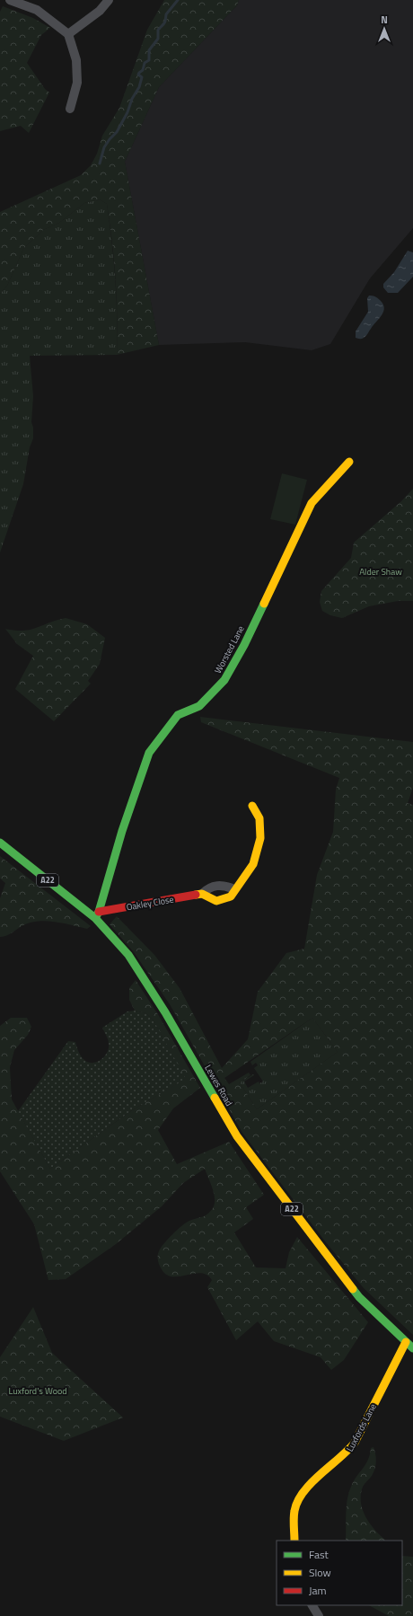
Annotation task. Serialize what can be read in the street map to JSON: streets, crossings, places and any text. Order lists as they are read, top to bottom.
{
  "streets": {
    "main road": [
      "Worsted Lane",
      "A22",
      "Oakley Close",
      "Lewes Road",
      "Luxfords Lane"
    ]
  },
  "crossings": [
    ["Worsted Lane", "Oakley Close"],
    ["Worsted Lane", "Lewes Road"],
    ["Oakley Close", "Lewes Road"],
    ["Lewes Road", "Luxfords Lane"]
  ],
  "parks": ["Alder Shaw", "Luxford's Wood"],
  "legend": ["Fast", "Slow", "Jam"],
  "north": "top"
}
